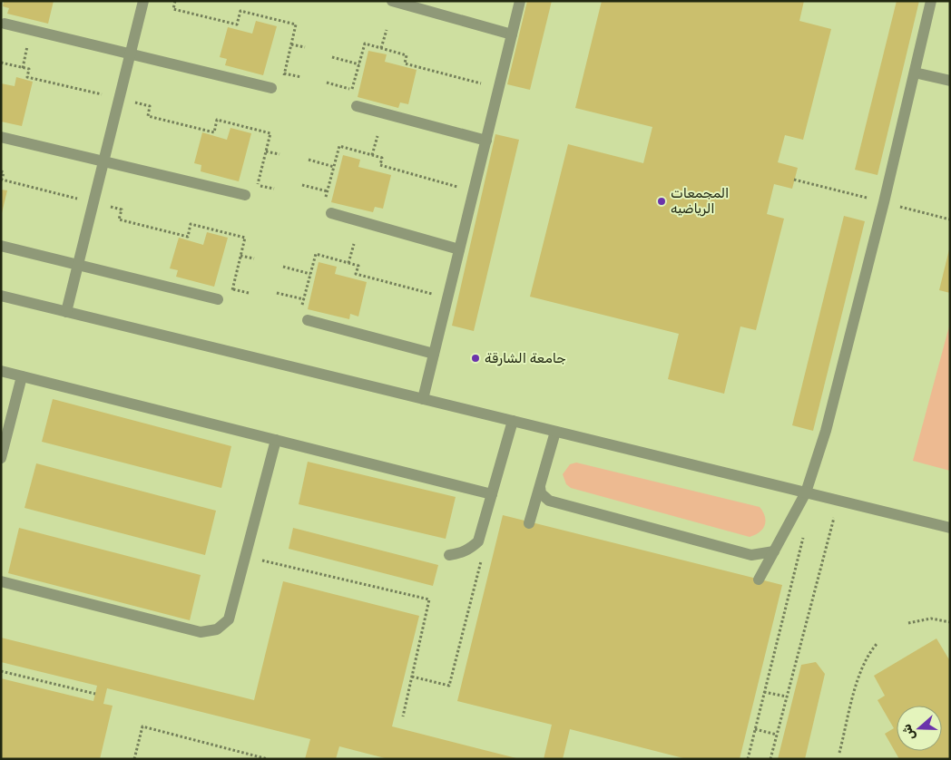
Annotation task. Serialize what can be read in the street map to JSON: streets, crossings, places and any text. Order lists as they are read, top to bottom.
{
  "places": ["المجمعات الرياضيه", "جامعة الشارقة"],
  "north": "left"
}
